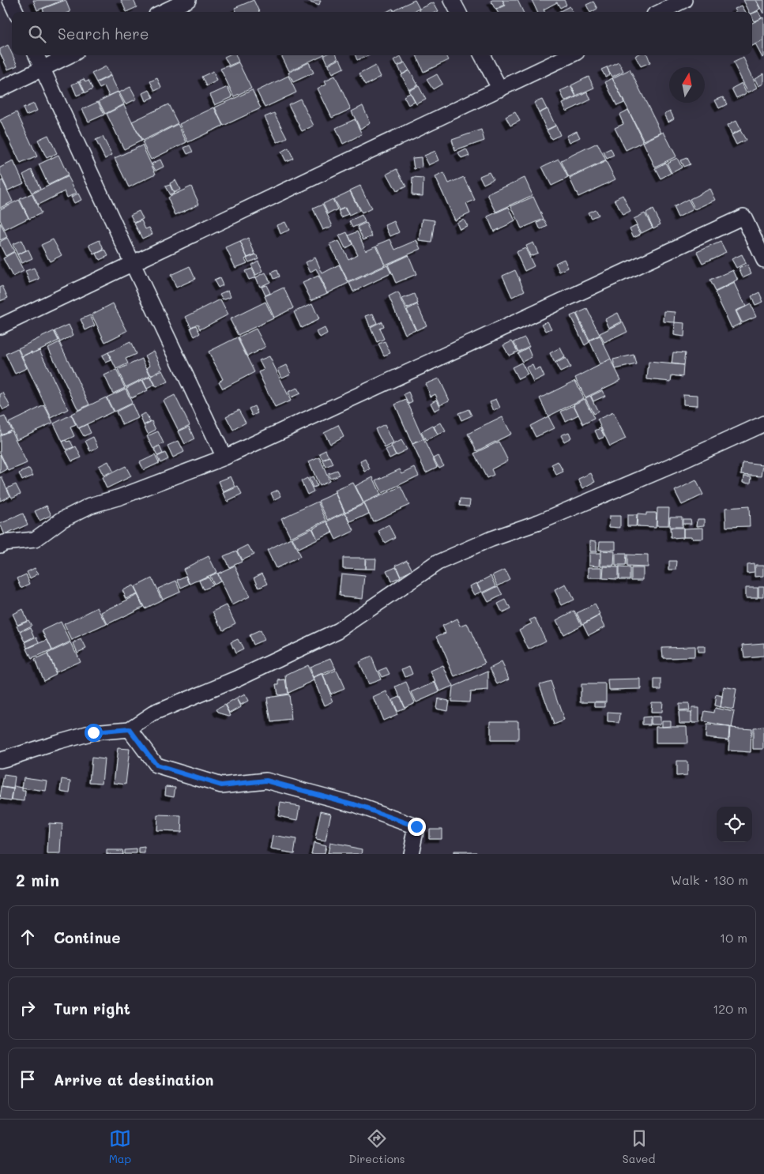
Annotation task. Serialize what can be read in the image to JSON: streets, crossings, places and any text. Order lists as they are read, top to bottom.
{
  "north": "top",
  "page": {
    "search": "Search here",
    "heading": ["2 min", "Walk · 130 m"],
    "list": [
      ["Continue", "10 m"],
      ["Turn right", "120 m"],
      "Arrive at destination"
    ],
    "nav": ["Map", "Directions", "Saved"]
  }
}
